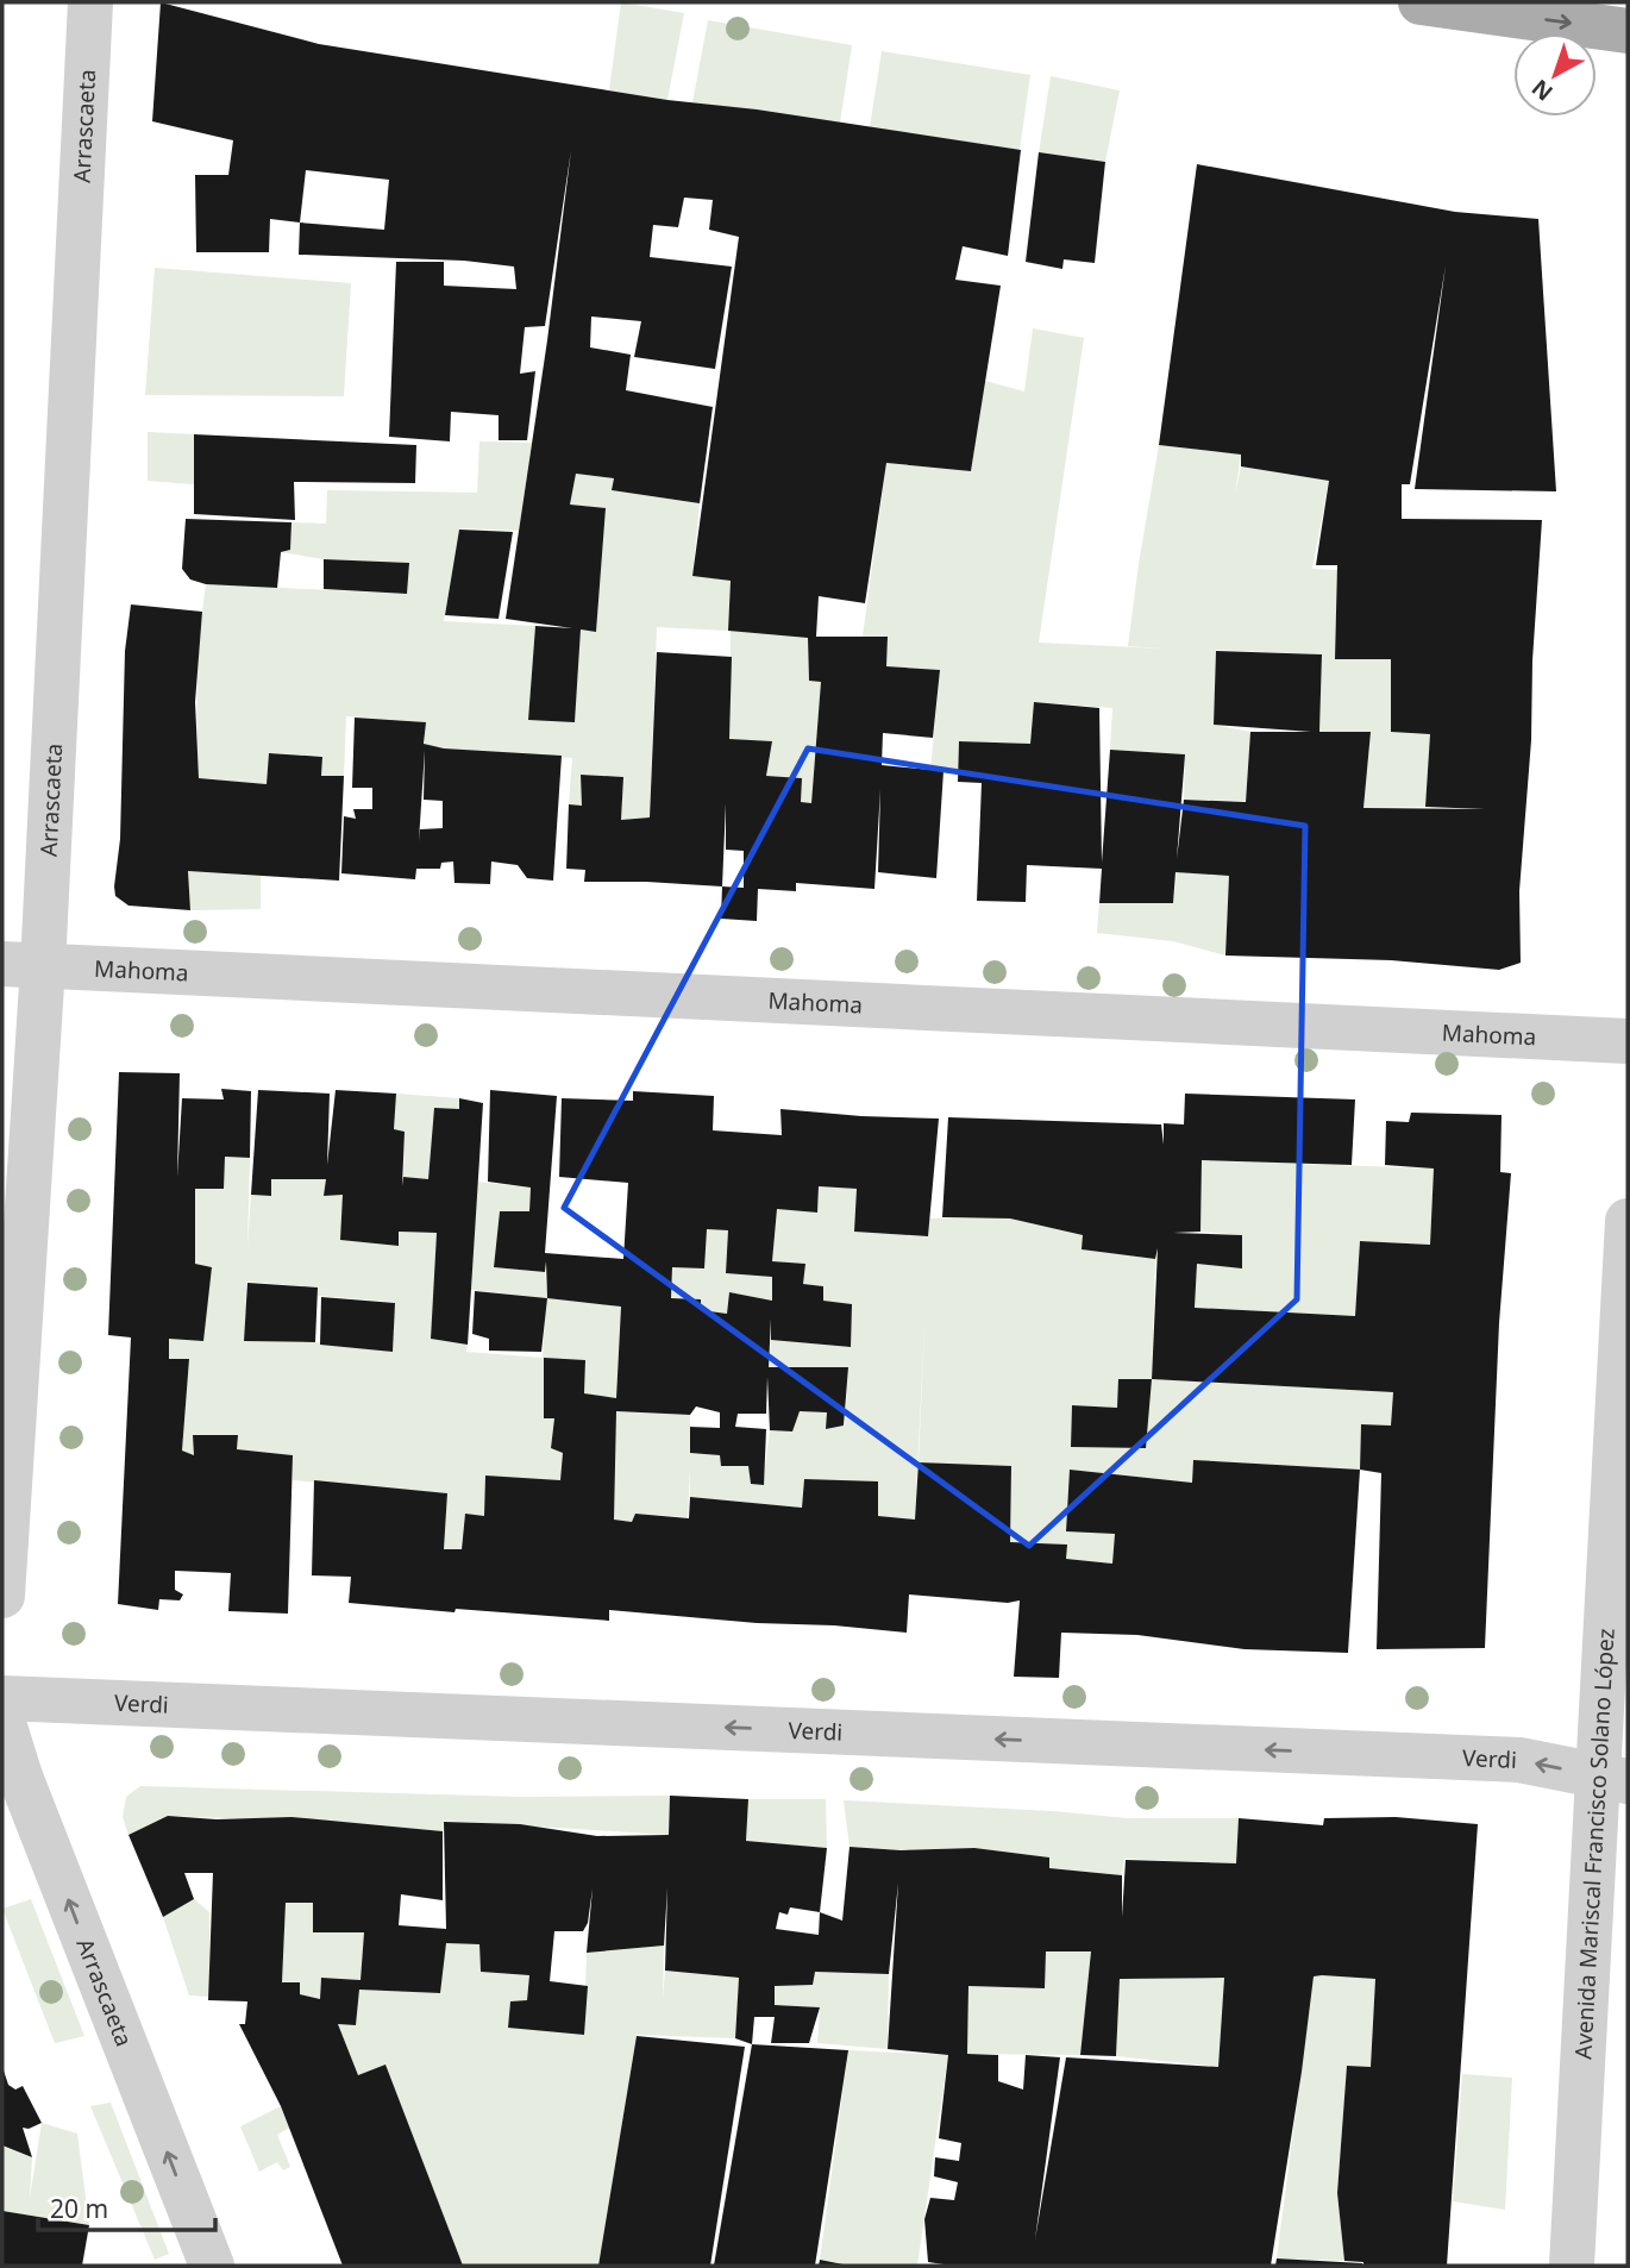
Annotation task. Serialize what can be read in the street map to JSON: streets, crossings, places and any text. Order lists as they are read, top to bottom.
{
  "streets": {
    "street": [
      "Arrascaeta",
      "Mahoma",
      "Verdi",
      "Avenida Mariscal Francisco Solano López"
    ]
  },
  "crossings": [
    ["Arrascaeta", "Mahoma"],
    ["Verdi", "Avenida Mariscal Francisco Solano López"]
  ],
  "one_way": ["Verdi"],
  "scale_bar": "20 m",
  "north": "bottom left"
}
